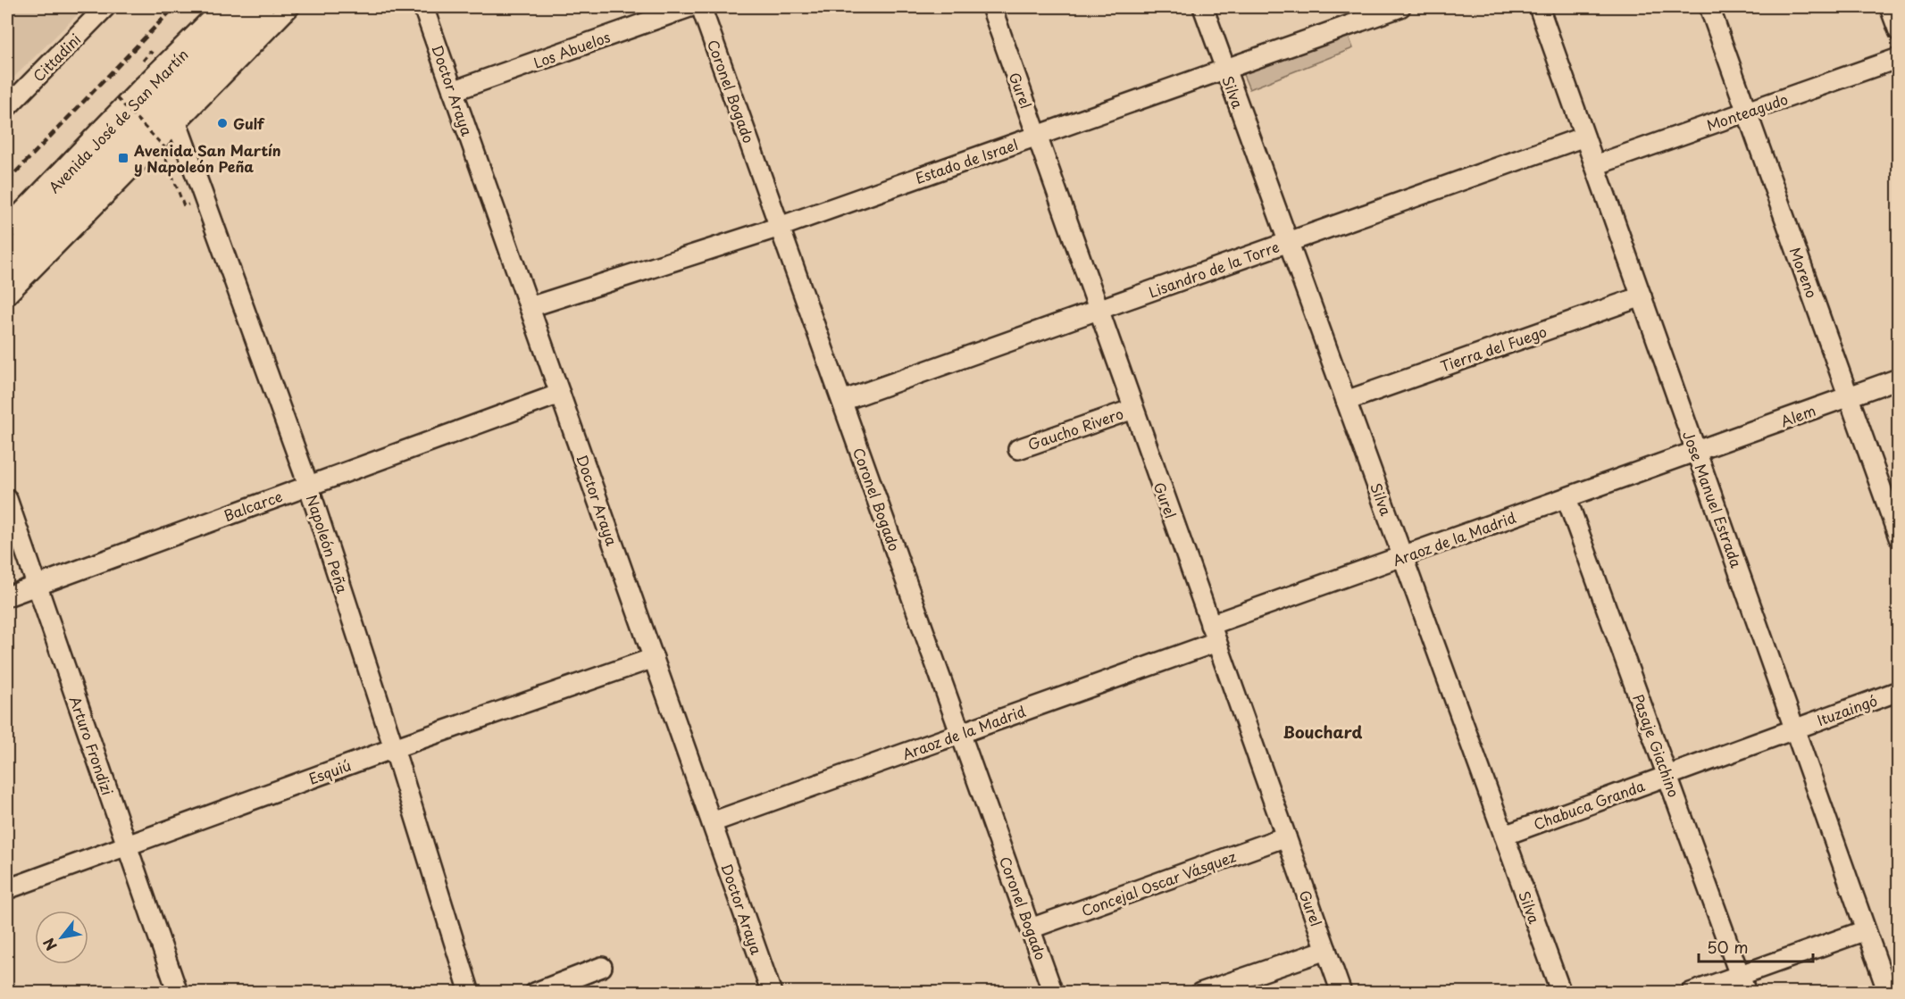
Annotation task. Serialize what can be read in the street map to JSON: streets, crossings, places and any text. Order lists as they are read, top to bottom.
{
  "streets": {
    "main road": ["Avenida José de San Martín"],
    "street": [
      "Los Abuelos",
      "Cittadini",
      "Doctor Araya",
      "Gurel",
      "Coronel Bogado",
      "Silva",
      "Monteagudo",
      "Estado de Israel",
      "Lisandro de la Torre",
      "Moreno",
      "Tierra del Fuego",
      "Alem",
      "Gaucho Rivero",
      "Jose Manuel Estrada",
      "Balcarce",
      "Araoz de la Madrid",
      "Napoleón Peña",
      "Ituzaingó",
      "Arturo Frondizi",
      "Pasaje Giachino",
      "Esquiú",
      "Chabuca Granda",
      "Concejal Oscar Vásquez"
    ]
  },
  "crossings": [
    ["Los Abuelos", "Doctor Araya"],
    ["Doctor Araya", "Estado de Israel"],
    ["Doctor Araya", "Balcarce"],
    ["Doctor Araya", "Araoz de la Madrid"],
    ["Doctor Araya", "Esquiú"],
    ["Gurel", "Estado de Israel"],
    ["Gurel", "Lisandro de la Torre"],
    ["Gurel", "Gaucho Rivero"],
    ["Gurel", "Araoz de la Madrid"],
    ["Gurel", "Concejal Oscar Vásquez"],
    ["Coronel Bogado", "Estado de Israel"],
    ["Coronel Bogado", "Lisandro de la Torre"],
    ["Coronel Bogado", "Araoz de la Madrid"],
    ["Coronel Bogado", "Concejal Oscar Vásquez"],
    ["Silva", "Estado de Israel"],
    ["Silva", "Lisandro de la Torre"],
    ["Silva", "Tierra del Fuego"],
    ["Silva", "Araoz de la Madrid"],
    ["Silva", "Chabuca Granda"],
    ["Monteagudo", "Moreno"],
    ["Monteagudo", "Jose Manuel Estrada"],
    ["Avenida José de San Martín", "Napoleón Peña"],
    ["Lisandro de la Torre", "Jose Manuel Estrada"],
    ["Moreno", "Alem"],
    ["Tierra del Fuego", "Jose Manuel Estrada"],
    ["Alem", "Jose Manuel Estrada"],
    ["Alem", "Araoz de la Madrid"],
    ["Jose Manuel Estrada", "Araoz de la Madrid"],
    ["Jose Manuel Estrada", "Ituzaingó"],
    ["Jose Manuel Estrada", "Chabuca Granda"],
    ["Balcarce", "Napoleón Peña"],
    ["Balcarce", "Arturo Frondizi"],
    ["Araoz de la Madrid", "Pasaje Giachino"],
    ["Napoleón Peña", "Esquiú"],
    ["Ituzaingó", "Chabuca Granda"],
    ["Arturo Frondizi", "Esquiú"],
    ["Pasaje Giachino", "Chabuca Granda"]
  ],
  "districts": ["Bouchard"],
  "places": {
    "other": ["Gulf"],
    "transit": ["Avenida San Martín y Napoleón Peña"]
  },
  "scale_bar": "50 m",
  "north": "bottom left"
}
